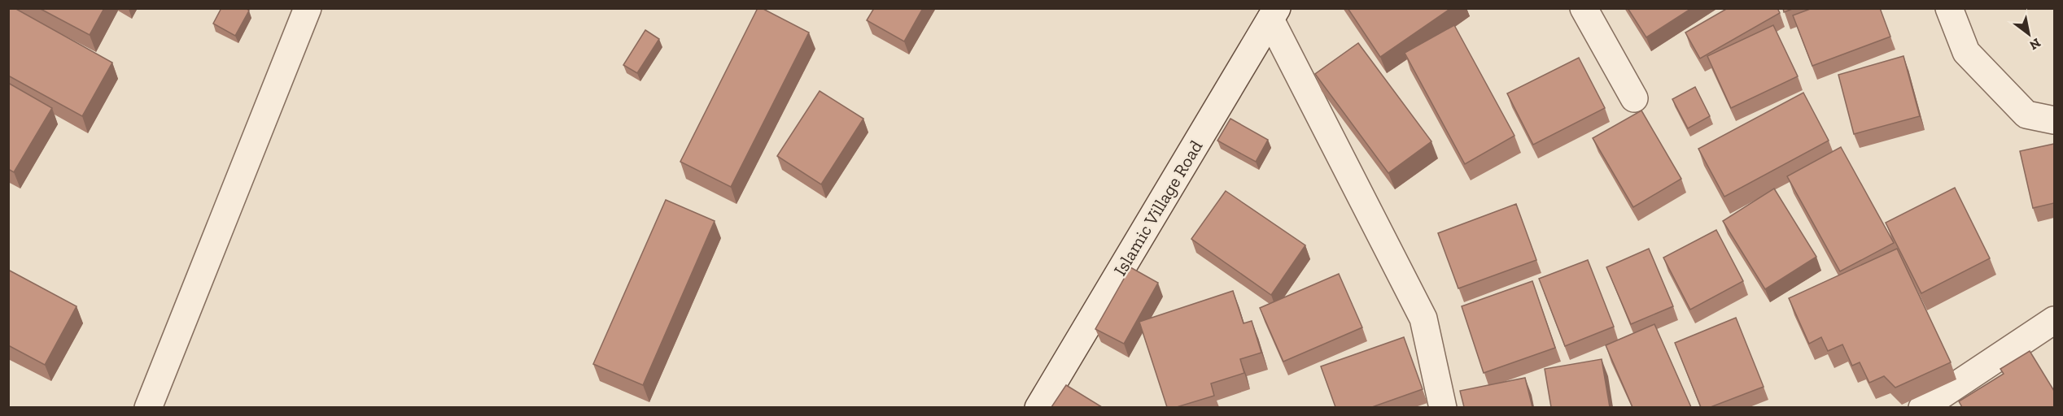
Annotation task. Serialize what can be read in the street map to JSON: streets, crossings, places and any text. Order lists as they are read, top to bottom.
{
  "streets": {
    "street": ["Islamic Village Road"]
  },
  "north": "bottom right"
}
